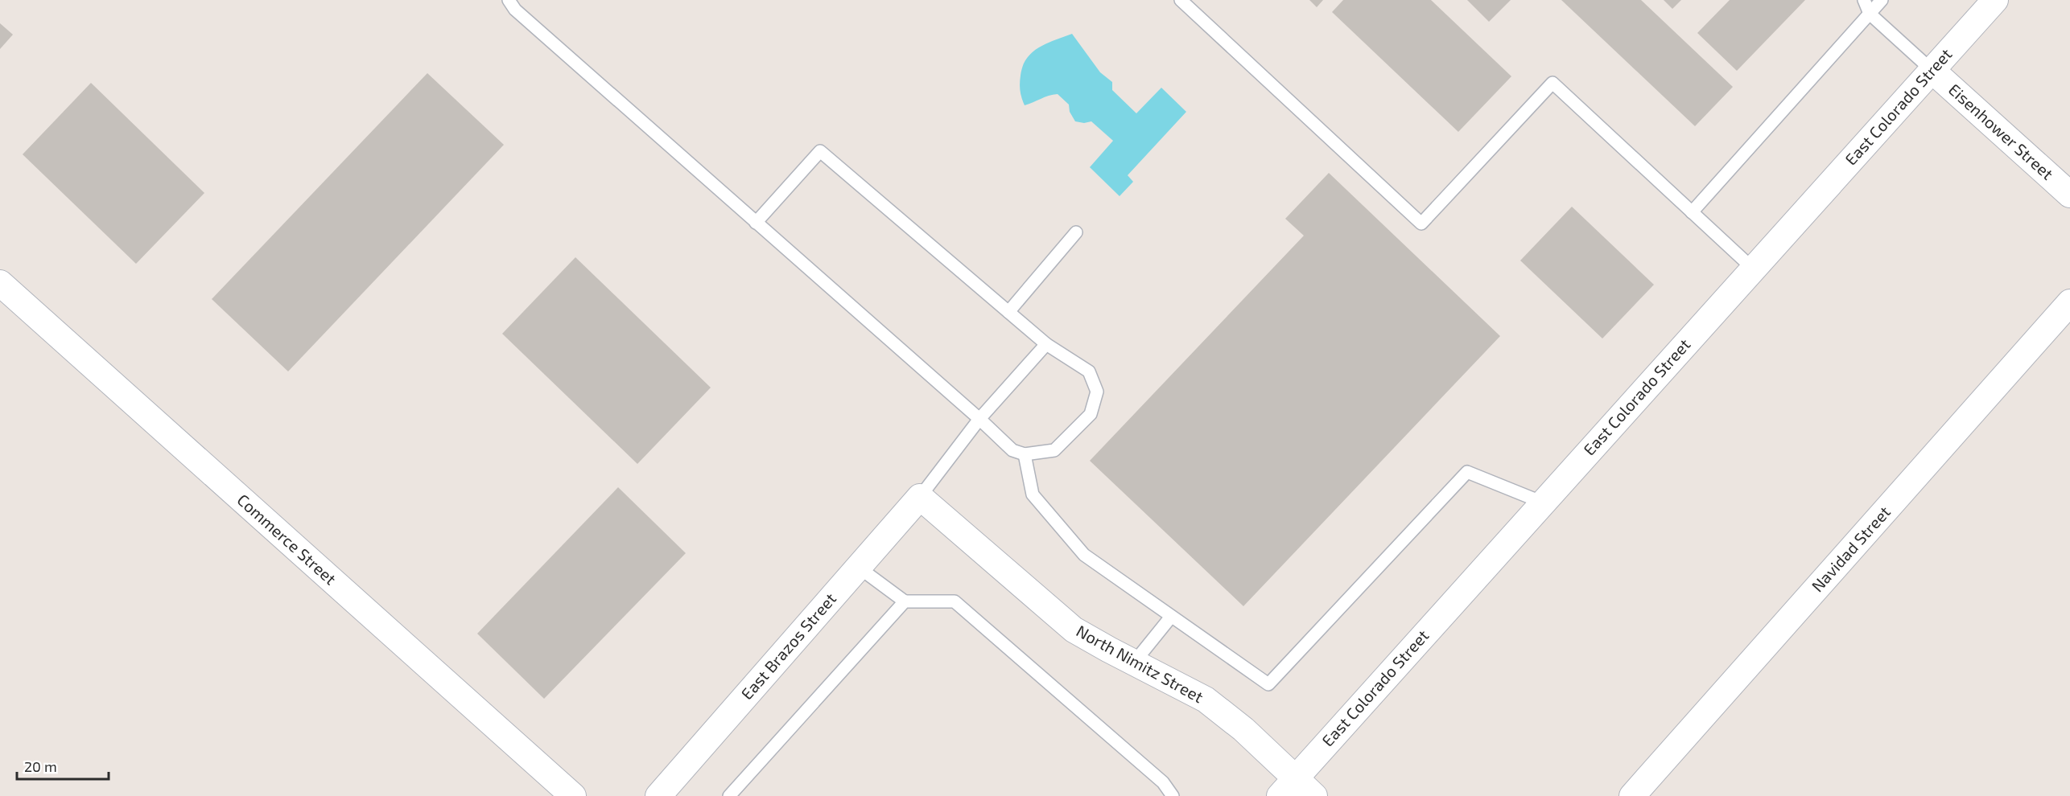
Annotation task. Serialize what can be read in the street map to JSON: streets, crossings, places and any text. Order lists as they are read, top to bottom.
{
  "streets": {
    "street": [
      "East Colorado Street",
      "Eisenhower Street",
      "Commerce Street",
      "Navidad Street",
      "East Brazos Street",
      "North Nimitz Street"
    ]
  },
  "crossings": [
    ["East Colorado Street", "Eisenhower Street"],
    ["East Colorado Street", "North Nimitz Street"],
    ["East Brazos Street", "North Nimitz Street"]
  ],
  "scale_bar": "20 m"
}
